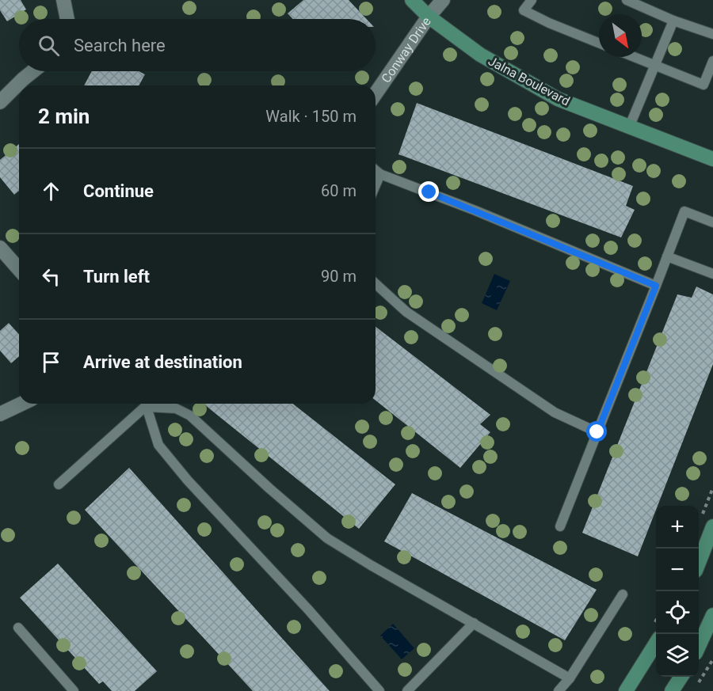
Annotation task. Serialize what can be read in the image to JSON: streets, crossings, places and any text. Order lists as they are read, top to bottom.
{
  "streets": {
    "street": ["Conway Drive", "Jalna Boulevard"]
  },
  "crossings": [
    ["Conway Drive", "Jalna Boulevard"]
  ],
  "north": "bottom right",
  "page": {
    "search": "Search here",
    "heading": ["2 min", "Walk · 150 m"],
    "list": [
      ["Continue", "60 m"],
      ["Turn left", "90 m"],
      "Arrive at destination"
    ],
    "map_buttons": ["+", "−"]
  }
}
